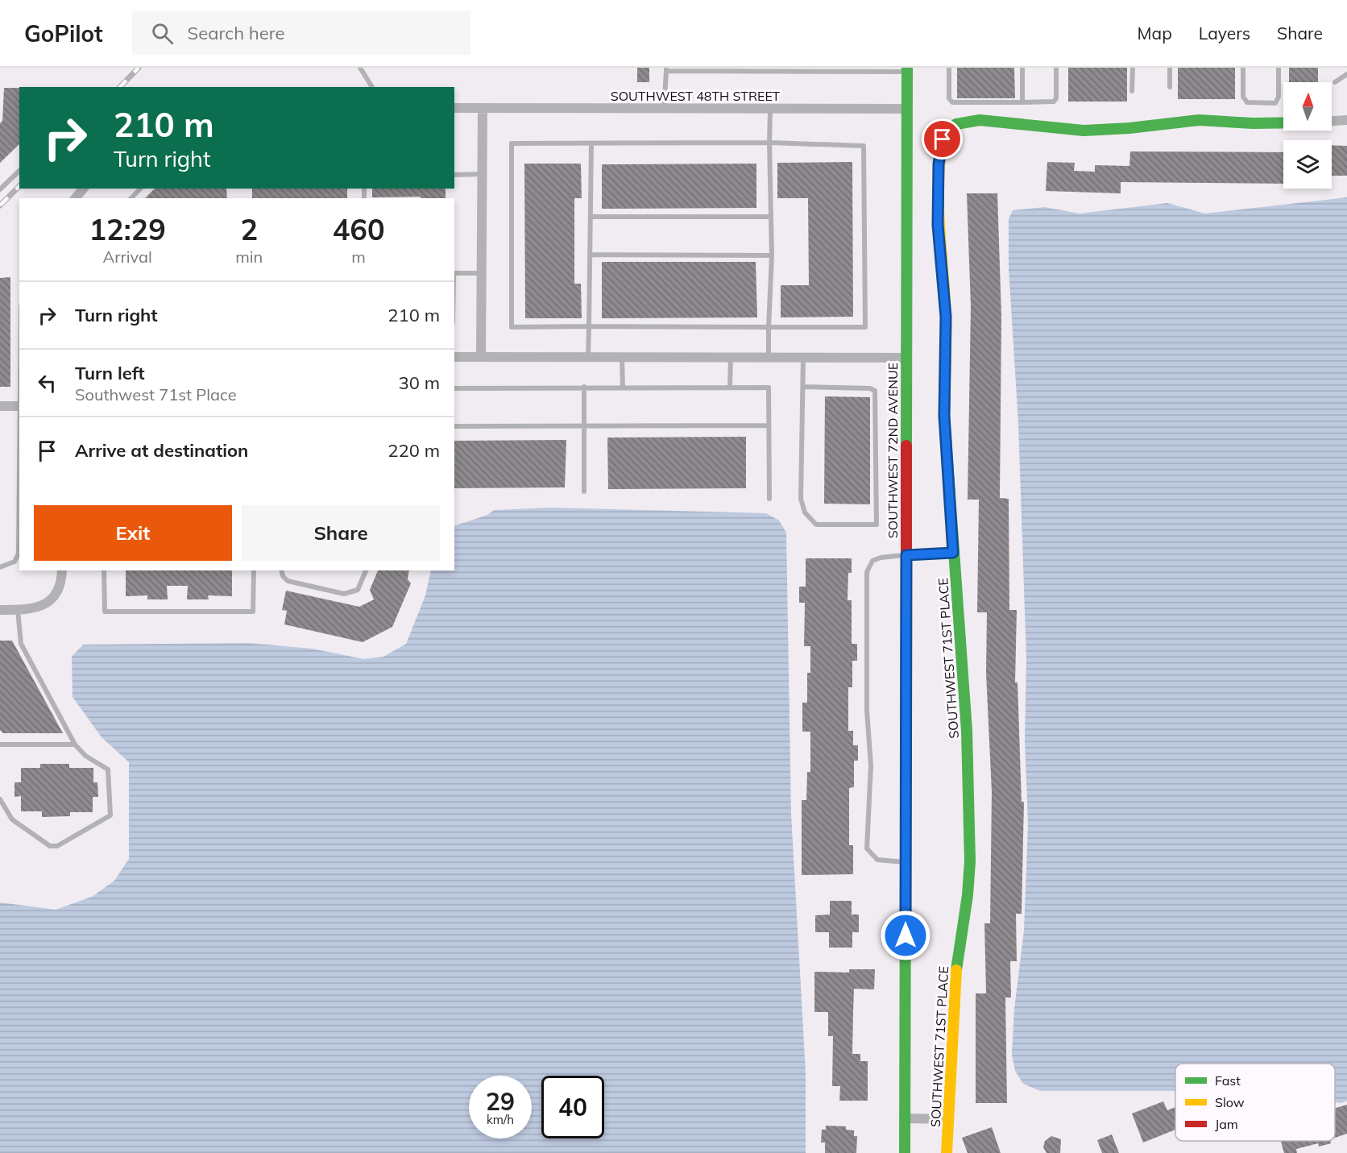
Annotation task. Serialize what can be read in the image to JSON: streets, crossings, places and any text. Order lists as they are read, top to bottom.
{
  "streets": {
    "street": ["SOUTHWEST 48TH STREET", "SOUTHWEST 72ND AVENUE", "SOUTHWEST 71ST PLACE"]
  },
  "crossings": [
    ["SOUTHWEST 48TH STREET", "SOUTHWEST 72ND AVENUE"]
  ],
  "legend": ["Fast", "Slow", "Jam"],
  "north": "top",
  "page": {
    "header": "GoPilot",
    "search": "Search here",
    "nav": ["Map", "Layers", "Share"],
    "turn": ["210 m", "Turn right"],
    "eta": [
      "12:29",
      "Arrival",
      "2",
      "min",
      "460",
      "m"
    ],
    "list": [
      {
        "name": "Turn right",
        "value": "210 m"
      },
      {
        "name": "Turn left",
        "note": "Southwest 71st Place",
        "value": "30 m"
      },
      {
        "name": "Arrive at destination",
        "value": "220 m"
      }
    ],
    "buttons": ["Exit", "Share"],
    "speed": "29 km/h",
    "limit": "40"
  }
}
